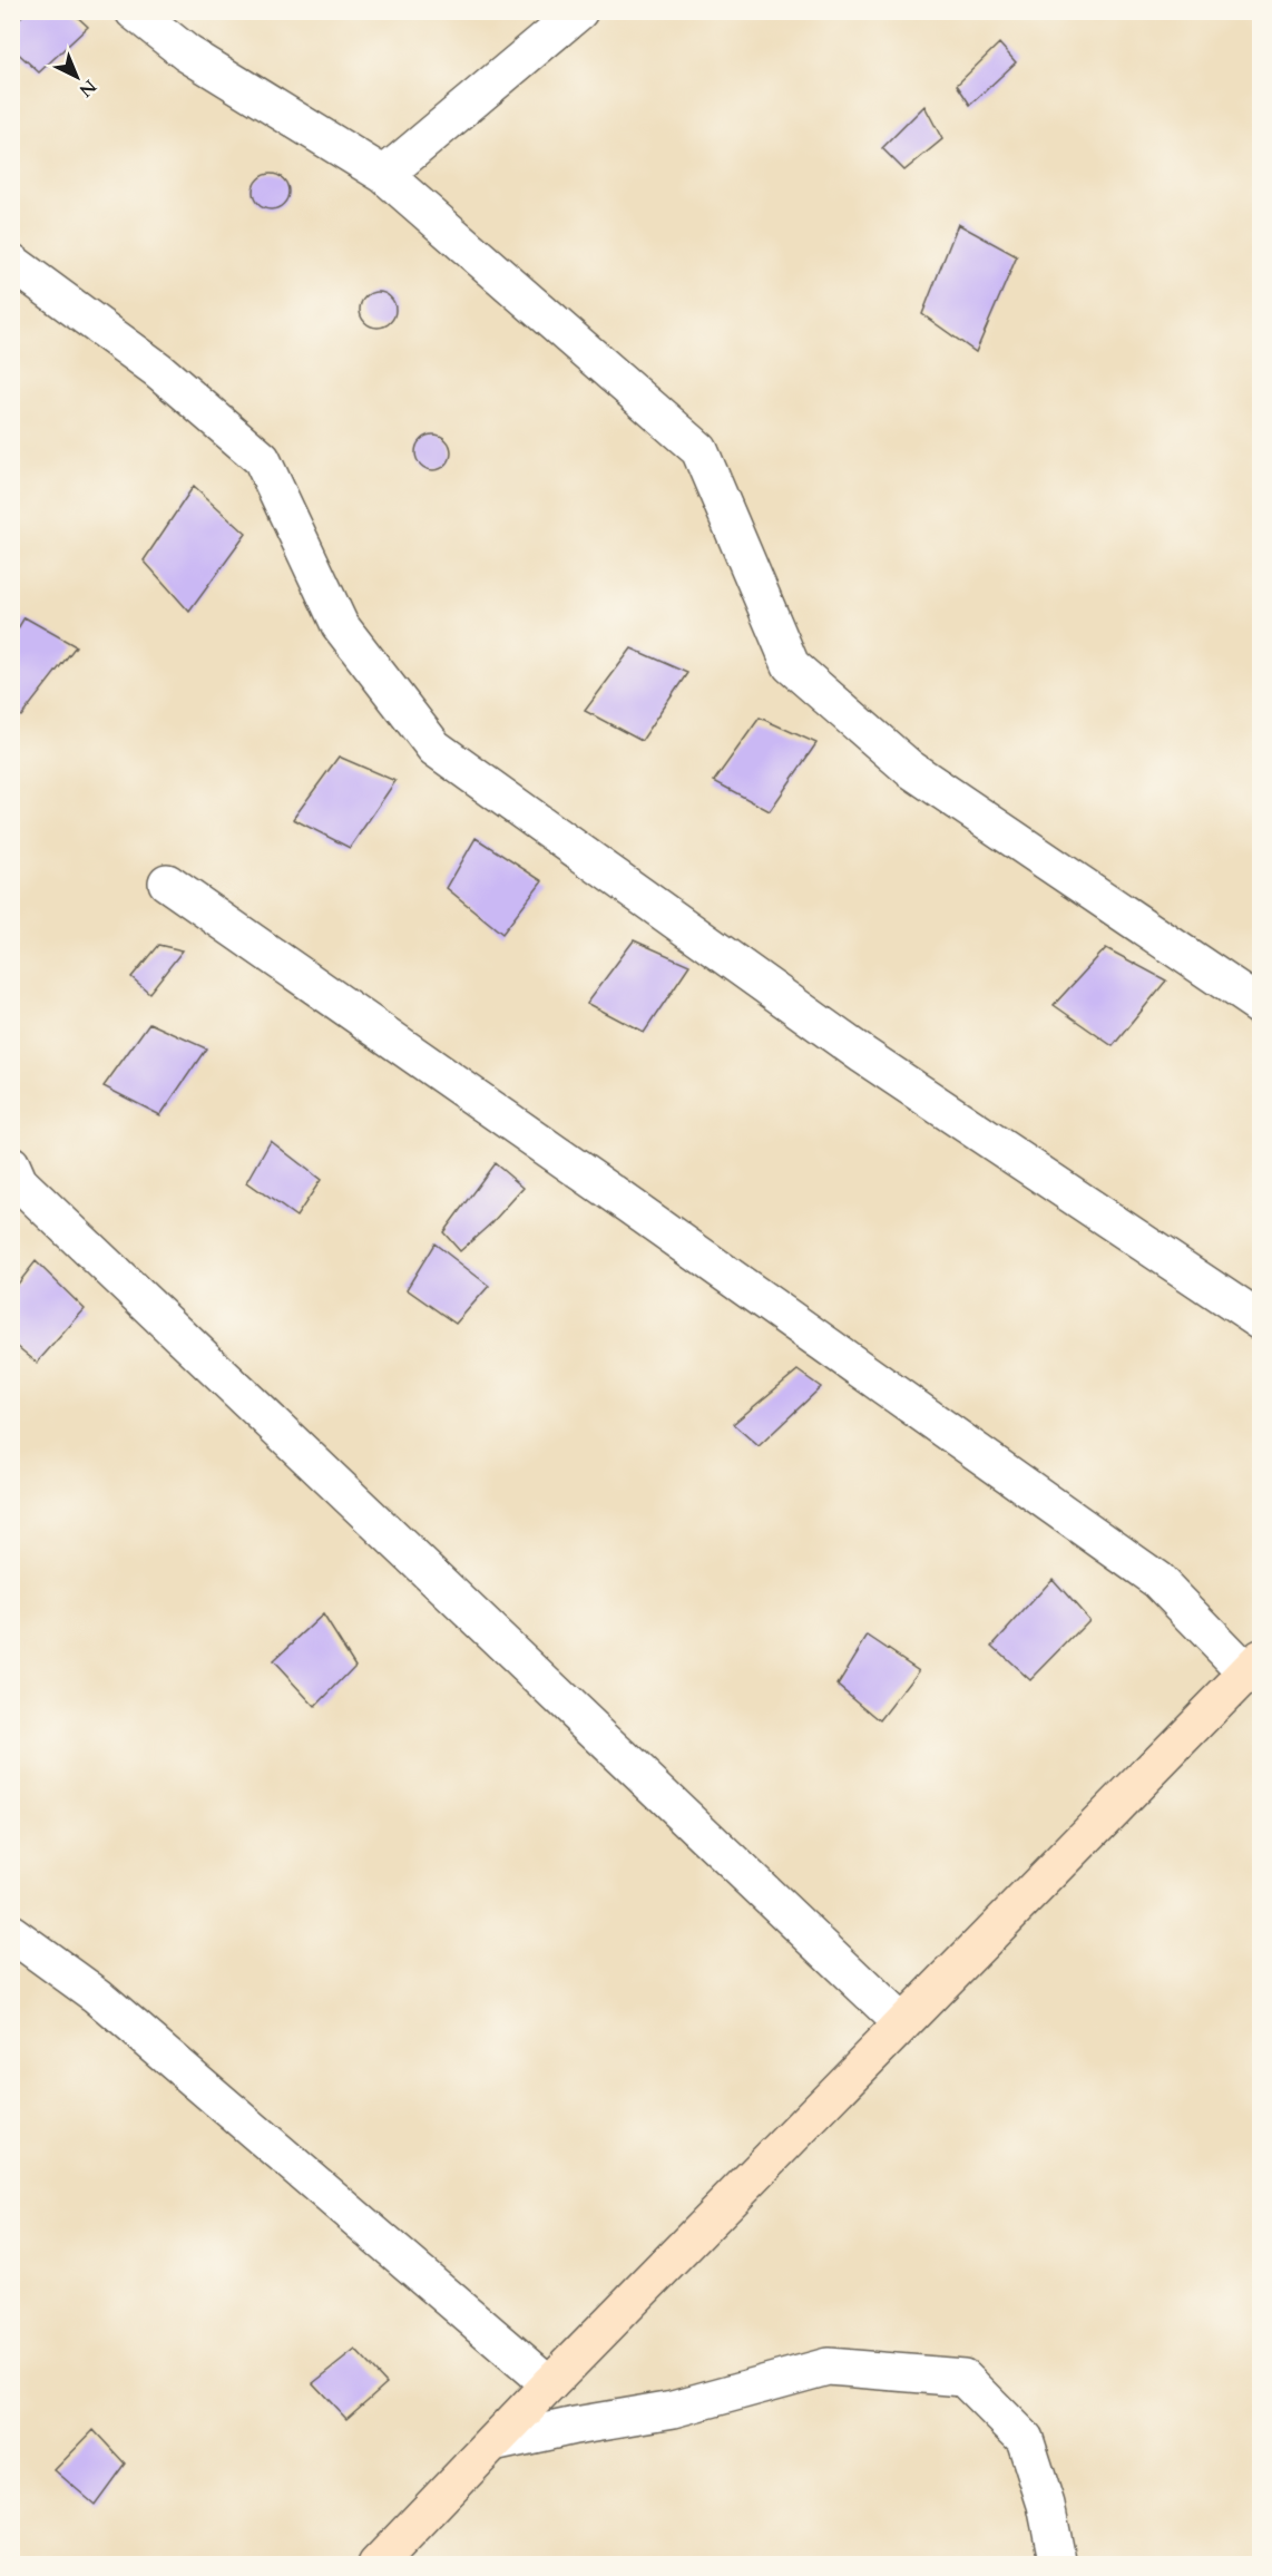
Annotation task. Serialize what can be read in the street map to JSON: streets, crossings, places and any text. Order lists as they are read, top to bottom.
{
  "north": "bottom right"
}
